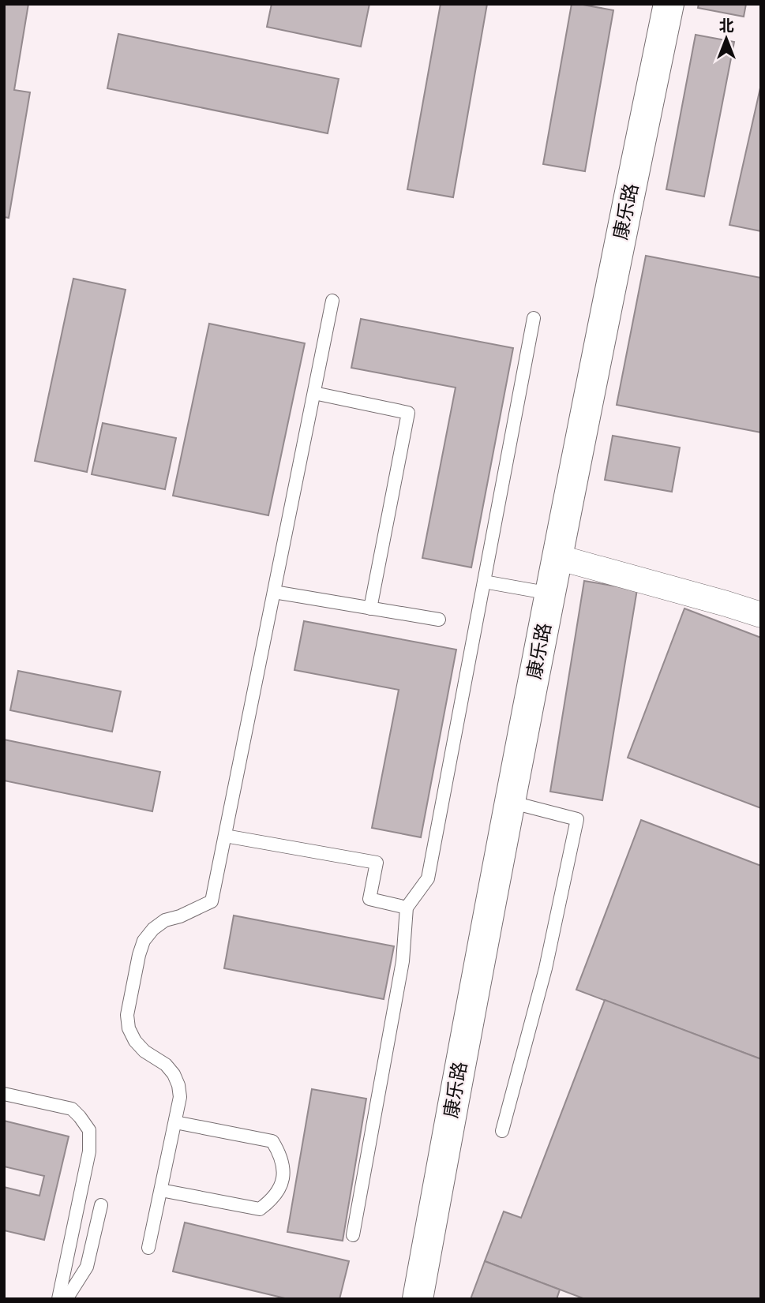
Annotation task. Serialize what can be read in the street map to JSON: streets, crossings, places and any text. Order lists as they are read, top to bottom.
{
  "streets": {
    "main road": ["康乐路"]
  },
  "north": "top"
}
